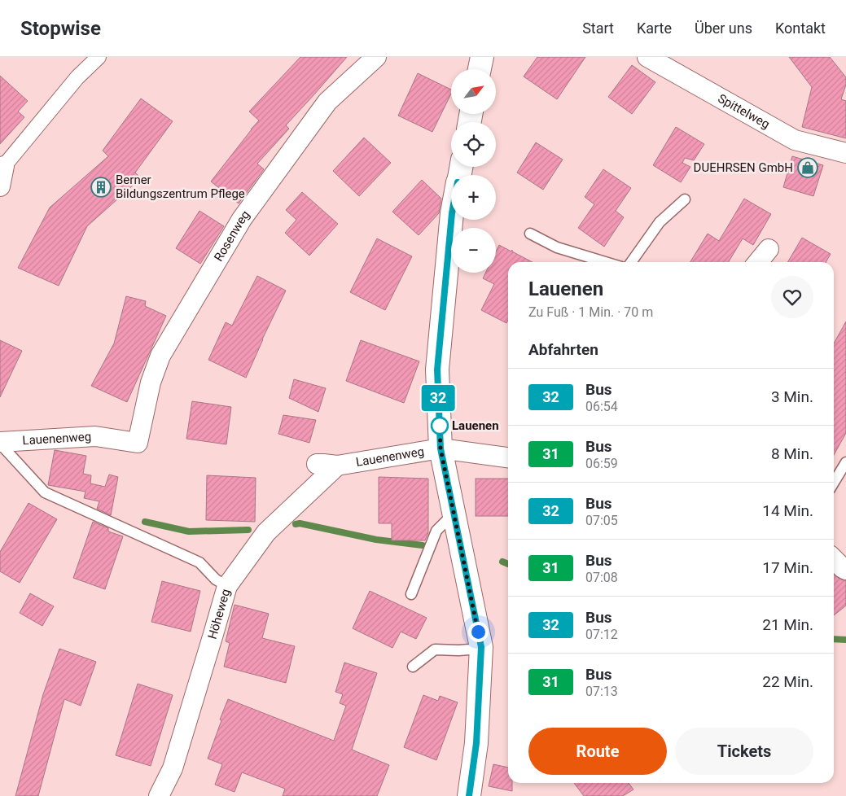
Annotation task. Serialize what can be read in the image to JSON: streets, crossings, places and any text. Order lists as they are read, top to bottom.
{
  "streets": {
    "street": [
      "Spittelweg",
      "Rosenweg",
      "Lauenenweg",
      "Höheweg"
    ]
  },
  "crossings": [
    ["Rosenweg", "Lauenenweg"],
    ["Lauenenweg", "Höheweg"]
  ],
  "places": {
    "shop": ["DUEHRSEN GmbH"],
    "building": ["Berner Bildungszentrum Pflege"],
    "other": ["Lauenen"]
  },
  "lines": ["bus line 32"],
  "north": "top right",
  "page": {
    "header": "Stopwise",
    "nav": [
      "Start",
      "Karte",
      "Über uns",
      "Kontakt"
    ],
    "on_map": "32",
    "map_buttons": ["+", "−"],
    "heading": [
      ["Lauenen", "Zu Fuß · 1 Min. · 70 m"],
      "Abfahrten"
    ],
    "list": [
      {
        "mark": "32",
        "name": "Bus",
        "note": "06:54",
        "value": "3 Min."
      },
      {
        "mark": "31",
        "name": "Bus",
        "note": "06:59",
        "value": "8 Min."
      },
      {
        "mark": "32",
        "name": "Bus",
        "note": "07:05",
        "value": "14 Min."
      },
      {
        "mark": "31",
        "name": "Bus",
        "note": "07:08",
        "value": "17 Min."
      },
      {
        "mark": "32",
        "name": "Bus",
        "note": "07:12",
        "value": "21 Min."
      },
      {
        "mark": "31",
        "name": "Bus",
        "note": "07:13",
        "value": "22 Min."
      }
    ],
    "buttons": ["Route", "Tickets"]
  }
}
